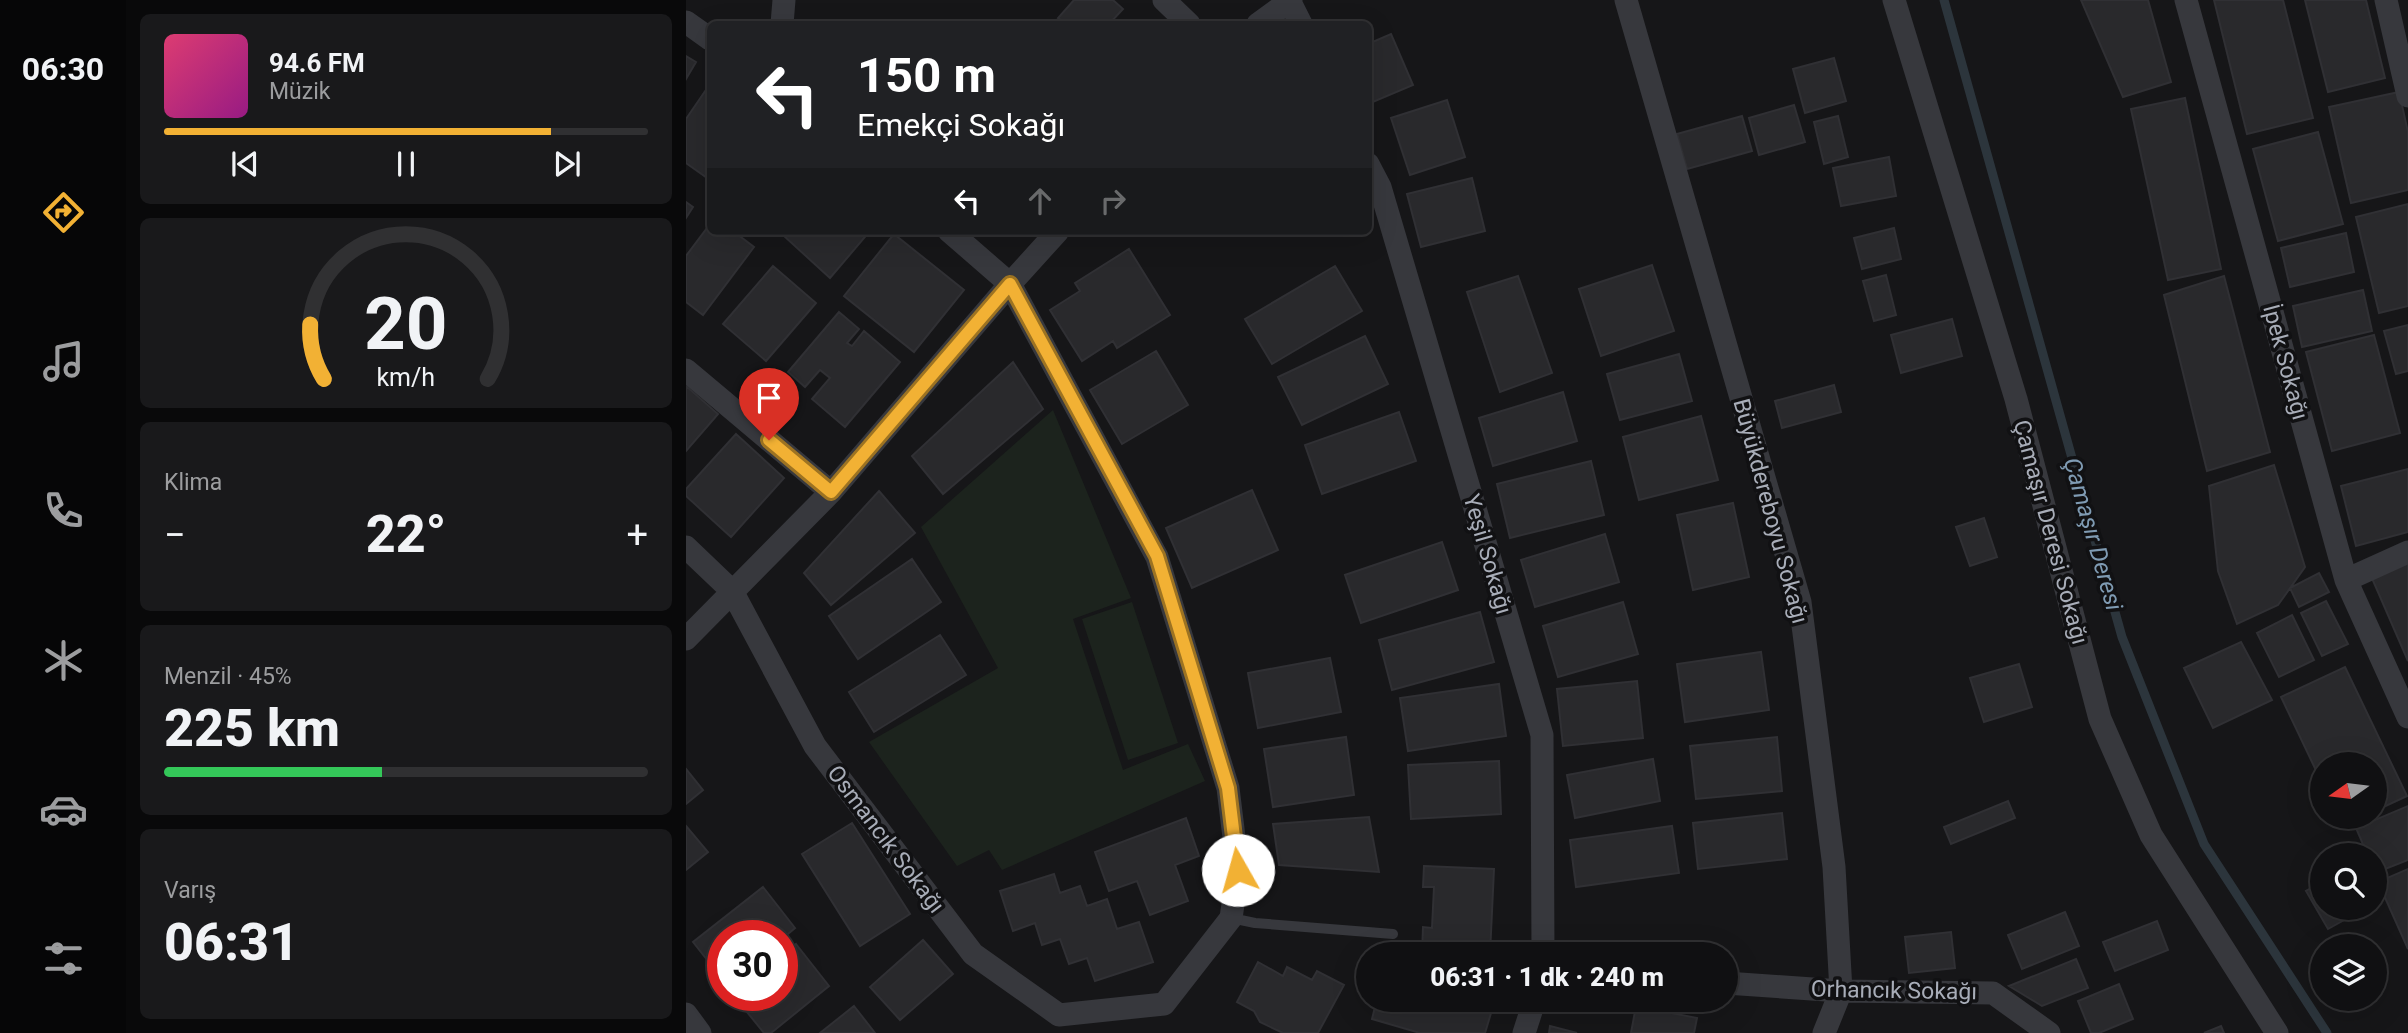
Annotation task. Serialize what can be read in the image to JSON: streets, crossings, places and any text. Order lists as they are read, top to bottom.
{
  "streets": {
    "street": [
      "İpek Sokağı",
      "Büyükdereboyu Sokağı",
      "Çamaşır Deresi Sokağı",
      "Yeşil Sokağı",
      "Osmancık Sokağı",
      "Orhancık Sokağı"
    ]
  },
  "crossings": [
    ["Büyükdereboyu Sokağı", "Orhancık Sokağı"]
  ],
  "water": ["Çamaşır Deresi"],
  "north": "left",
  "page": {
    "tabs": "06:30",
    "turn": ["150 m", "Emekçi Sokağı"],
    "song": ["94.6 FM", "Müzik"],
    "tile": [
      "Klima",
      ["Menzil · 45%", "225 km"],
      ["Varış", "06:31"]
    ],
    "heat": ["−", "22°", "+"],
    "limit": "30",
    "trip": "06:31 · 1 dk · 240 m",
    "gauge": ["20", "km/h"]
  }
}
